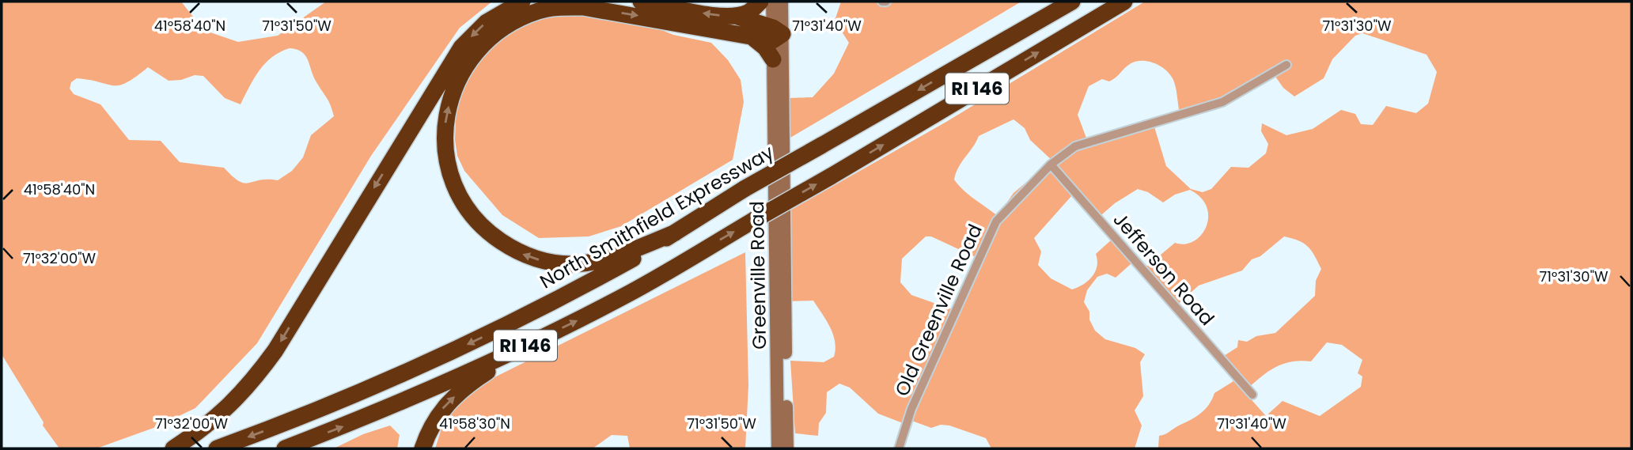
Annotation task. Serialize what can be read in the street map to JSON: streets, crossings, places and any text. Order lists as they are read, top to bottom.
{
  "streets": {
    "highway": ["RI 146", "North Smithfield Expressway"],
    "main road": ["Greenville Road"],
    "street": ["Jefferson Road", "Old Greenville Road"]
  },
  "crossings": [
    ["Jefferson Road", "Old Greenville Road"]
  ],
  "coordinates": [
    "71°31'30\"W",
    "41°58'40\"N",
    "71°31'50\"W",
    "71°31'40\"W",
    "71°32'00\"W",
    "41°58'30\"N"
  ]
}
